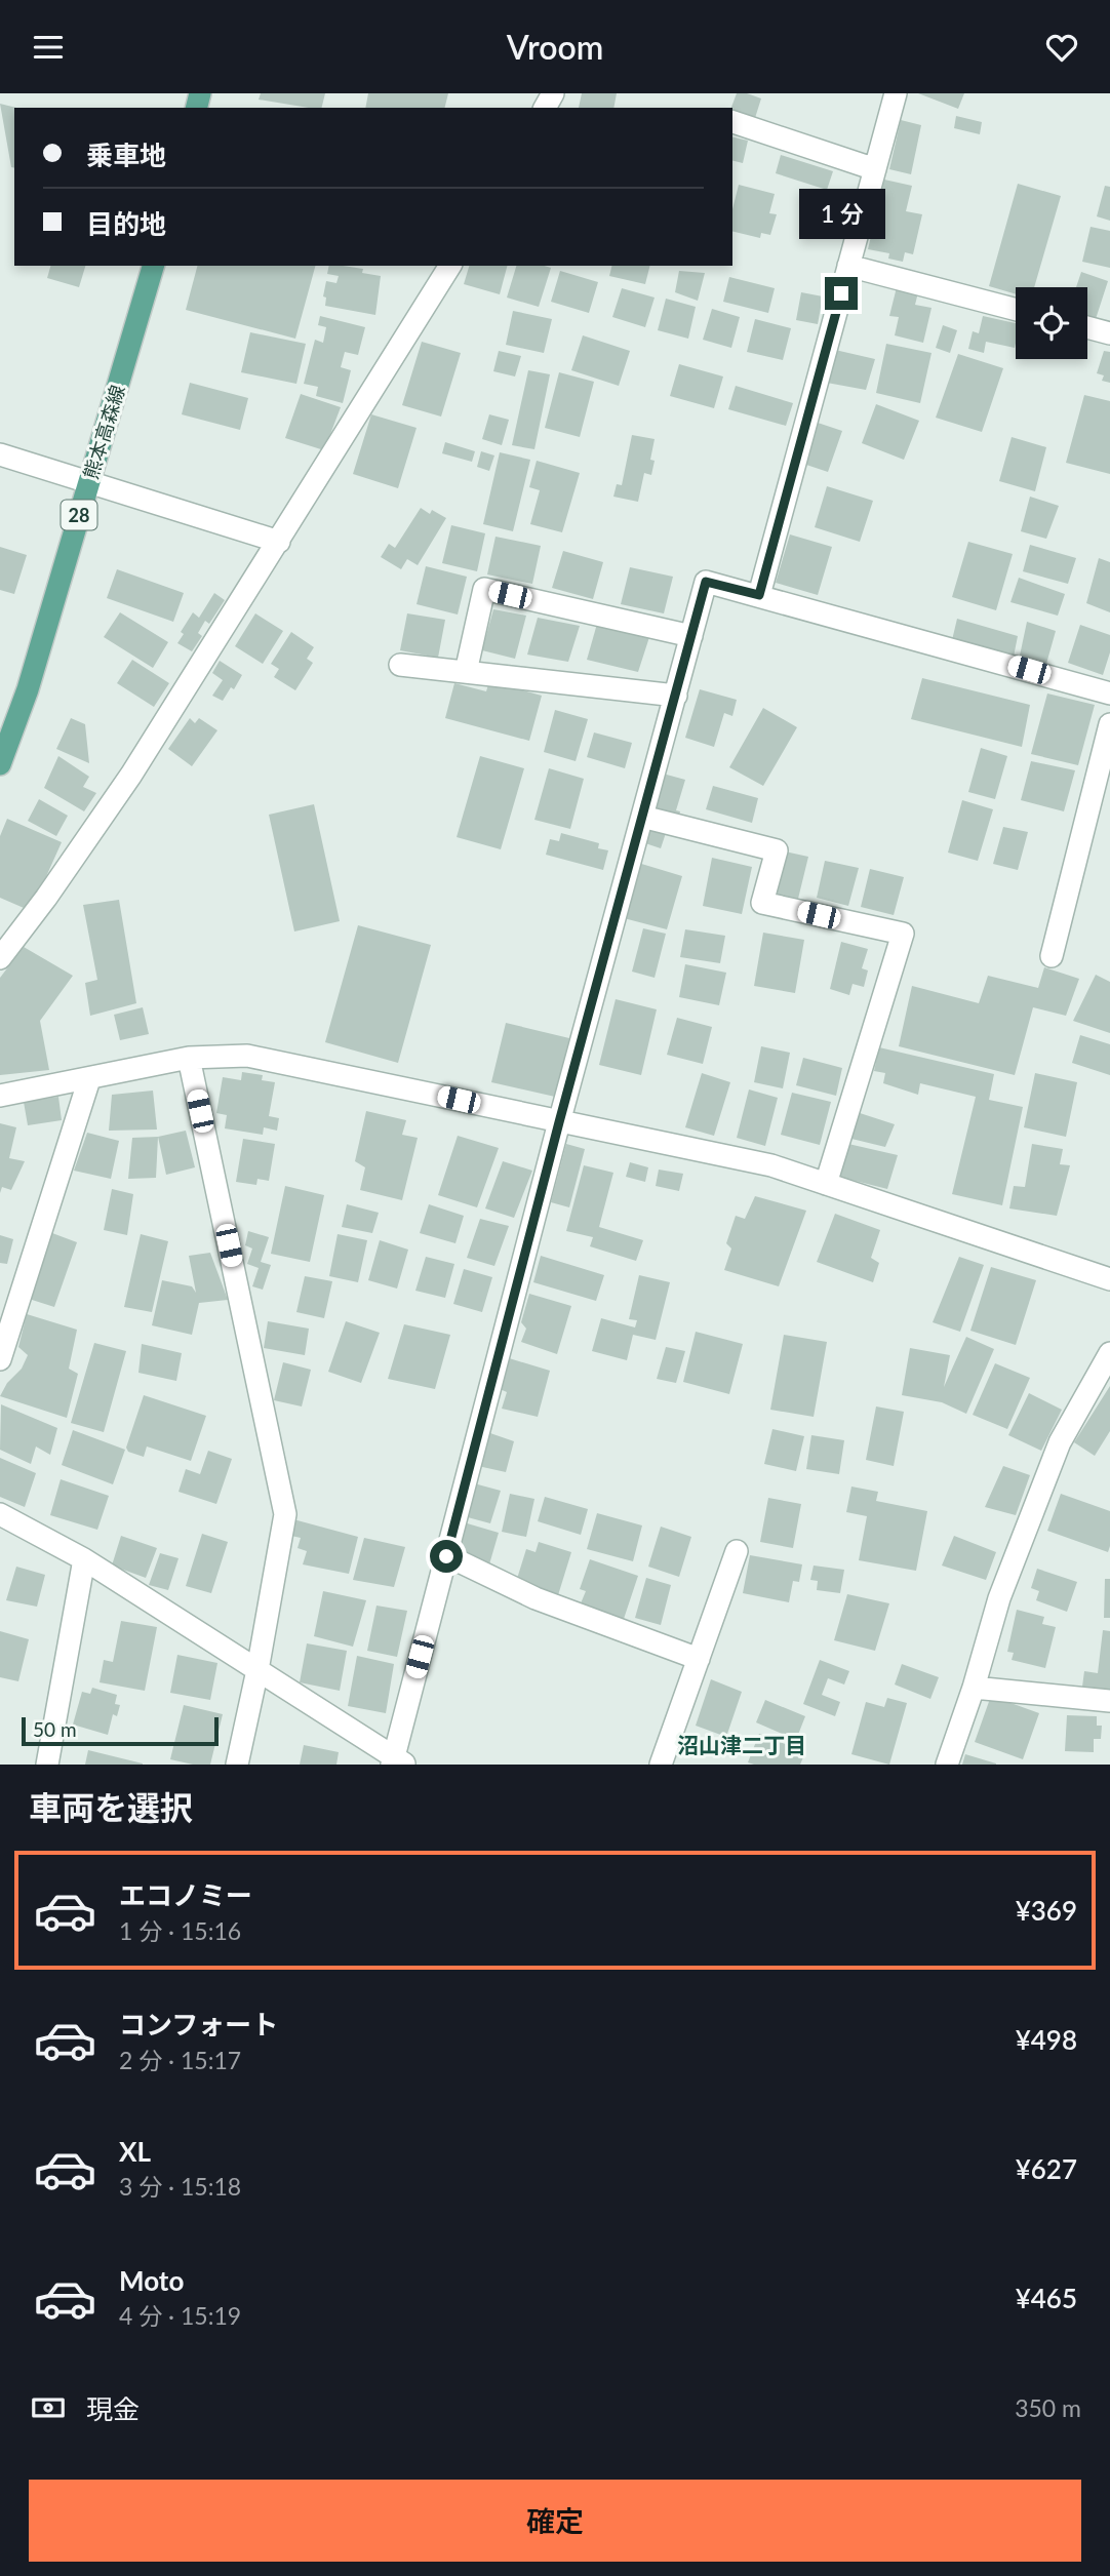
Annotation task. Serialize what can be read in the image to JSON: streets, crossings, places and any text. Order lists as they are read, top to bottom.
{
  "streets": {
    "main road": ["熊本高森線", "28"]
  },
  "districts": ["沼山津二丁目"],
  "scale_bar": "50 m",
  "page": {
    "header": "Vroom",
    "banner": ["乗車地", "目的地"],
    "bubble": "1 分",
    "scale": "50 m",
    "heading": "車両を選択",
    "list": [
      {
        "name": "エコノミー",
        "note": "1 分 · 15:16",
        "value": "¥369"
      },
      {
        "name": "コンフォート",
        "note": "2 分 · 15:17",
        "value": "¥498"
      },
      {
        "name": "XL",
        "note": "3 分 · 15:18",
        "value": "¥627"
      },
      {
        "name": "Moto",
        "note": "4 分 · 15:19",
        "value": "¥465"
      }
    ],
    "pay": ["現金", "350 m"],
    "buttons": "確定"
  }
}
